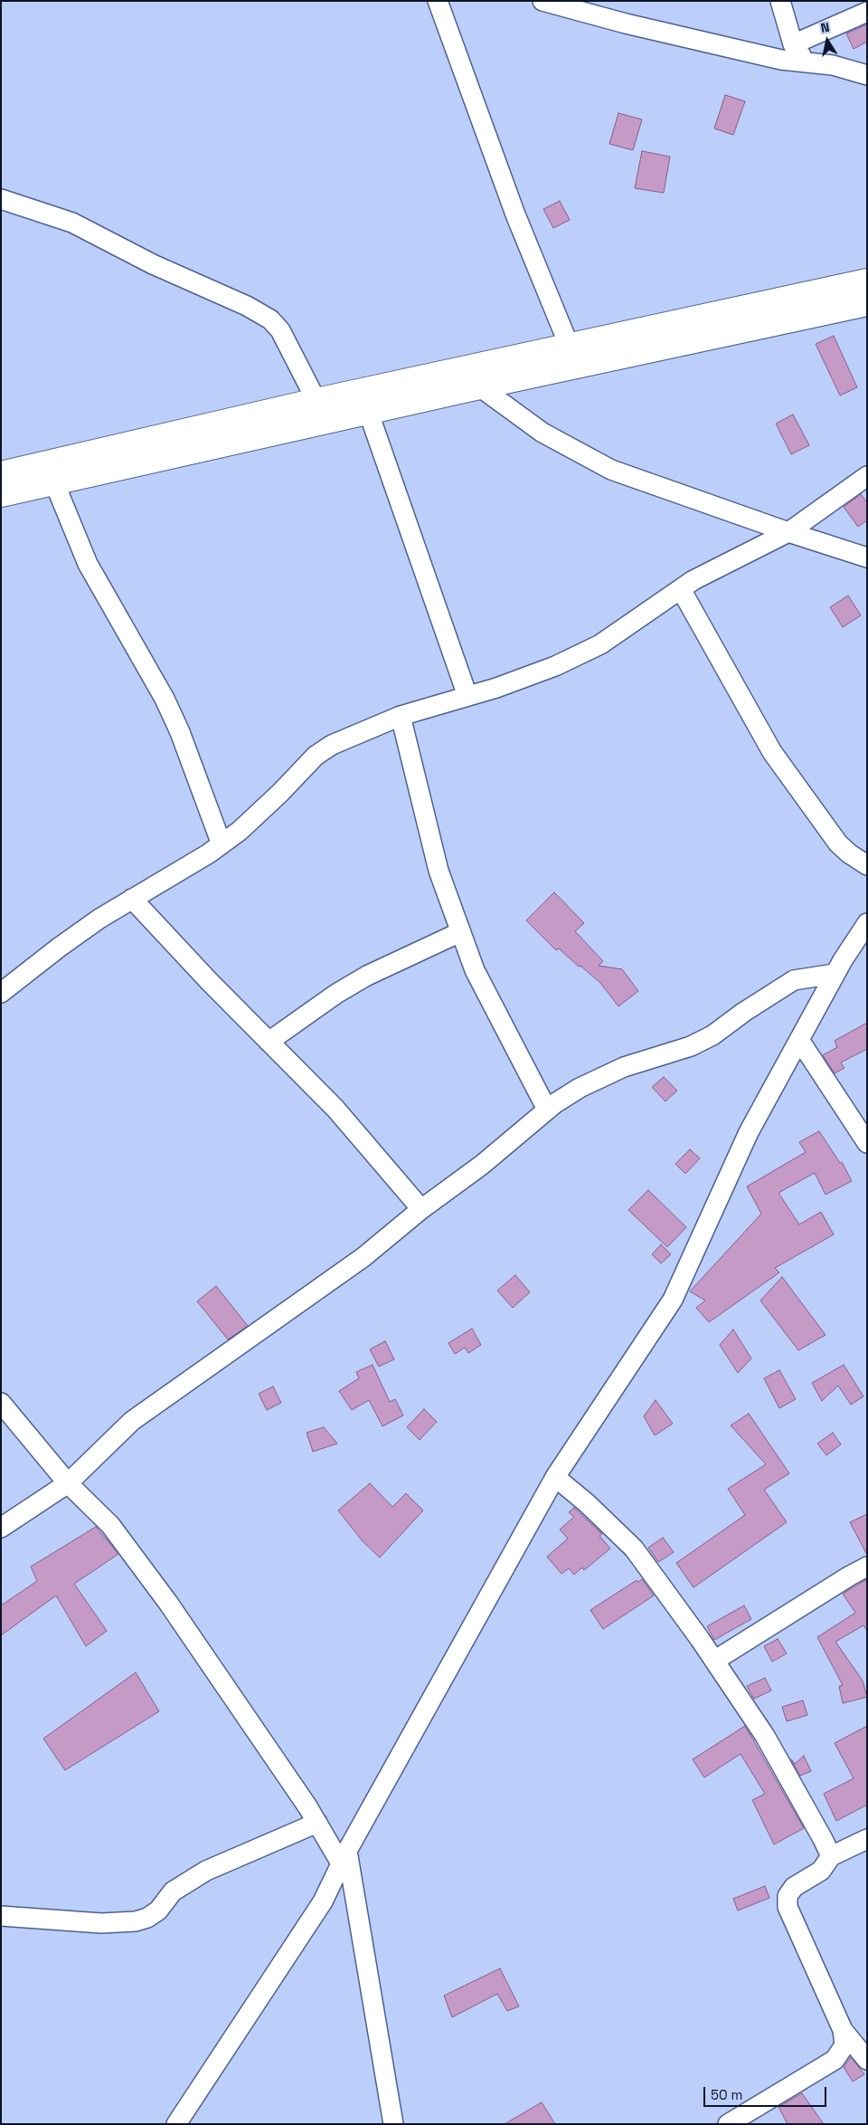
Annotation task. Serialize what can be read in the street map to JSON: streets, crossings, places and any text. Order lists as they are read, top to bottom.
{
  "scale_bar": "50 m",
  "north": "top"
}
